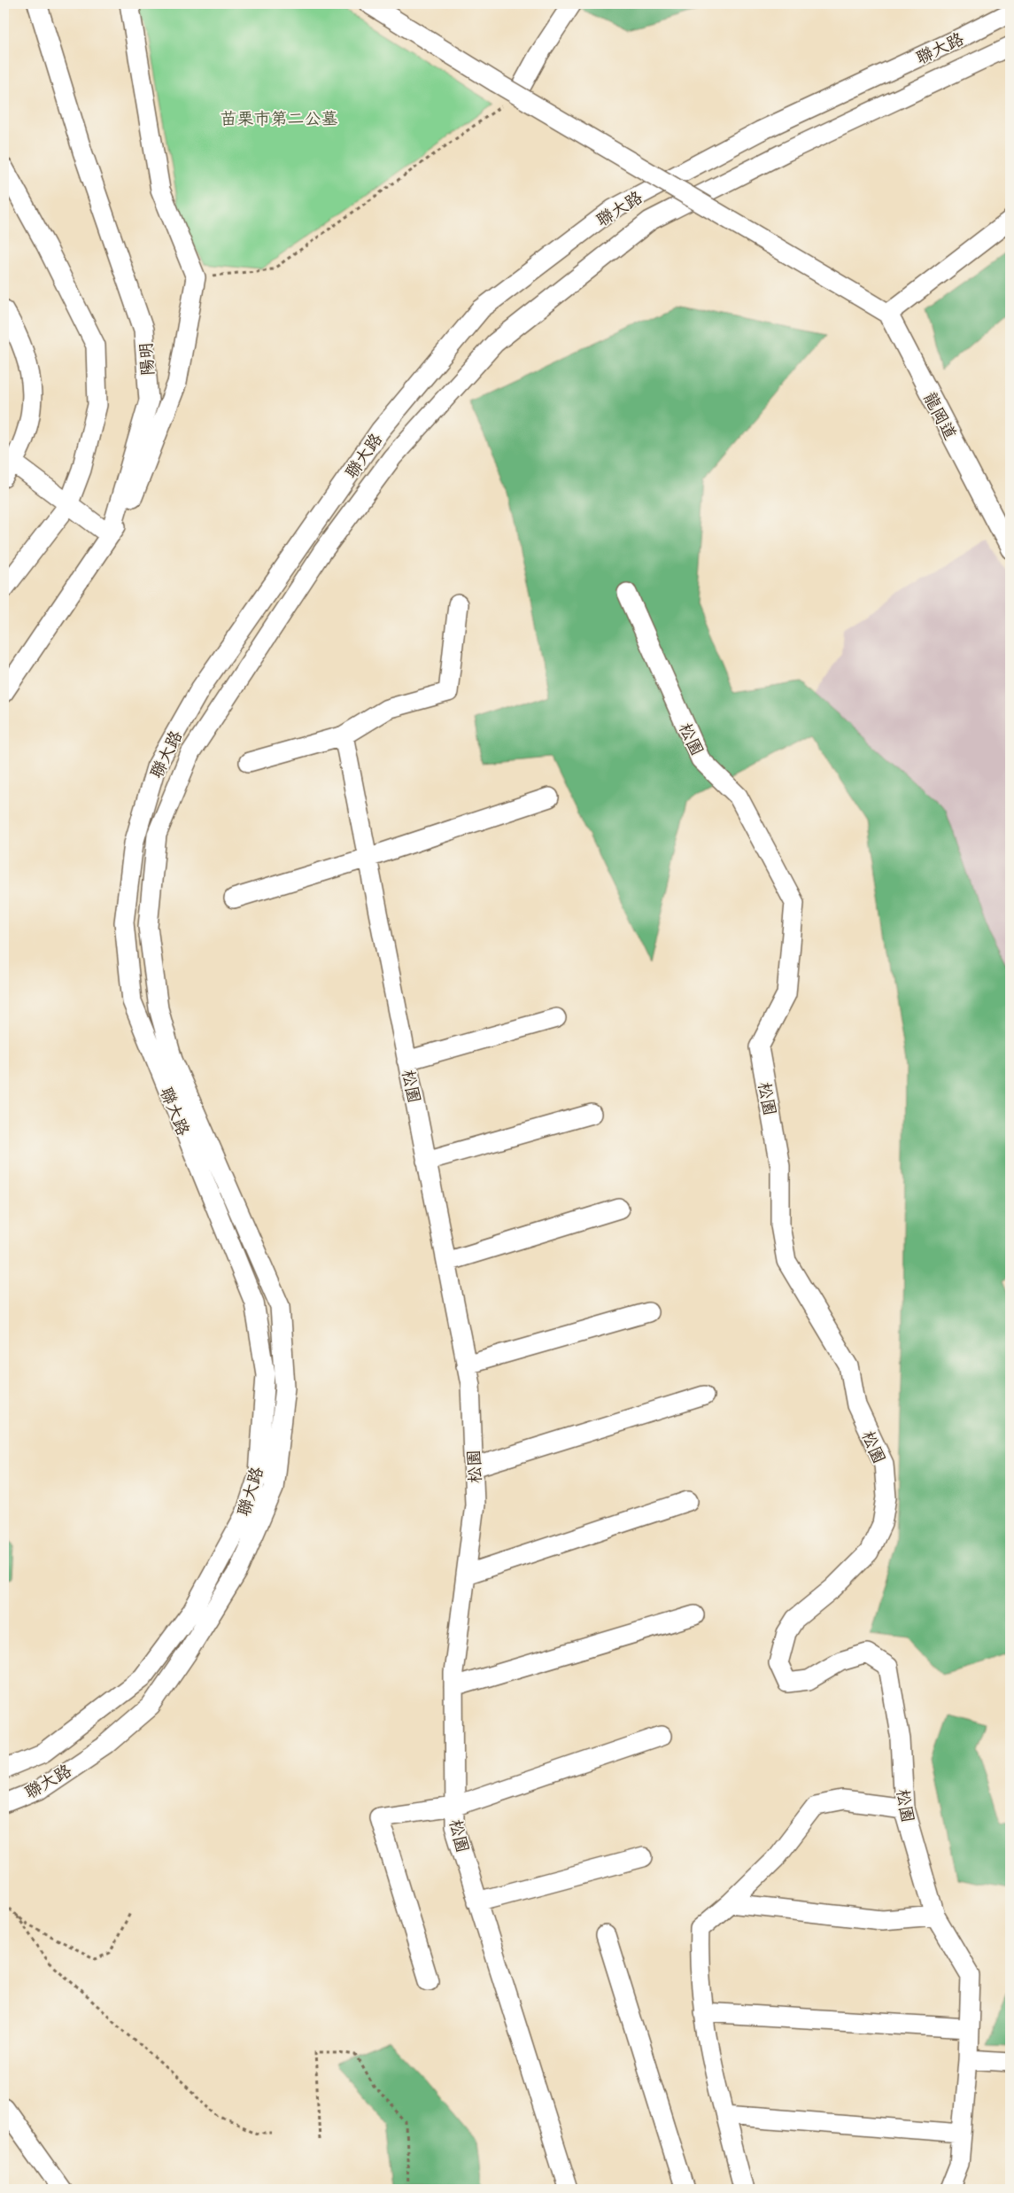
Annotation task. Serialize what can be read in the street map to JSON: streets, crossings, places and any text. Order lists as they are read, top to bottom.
{
  "streets": {
    "street": [
      "聯大路",
      "陽明",
      "龍岡道",
      "松園"
    ]
  },
  "parks": ["苗栗市第二公墓"]
}
